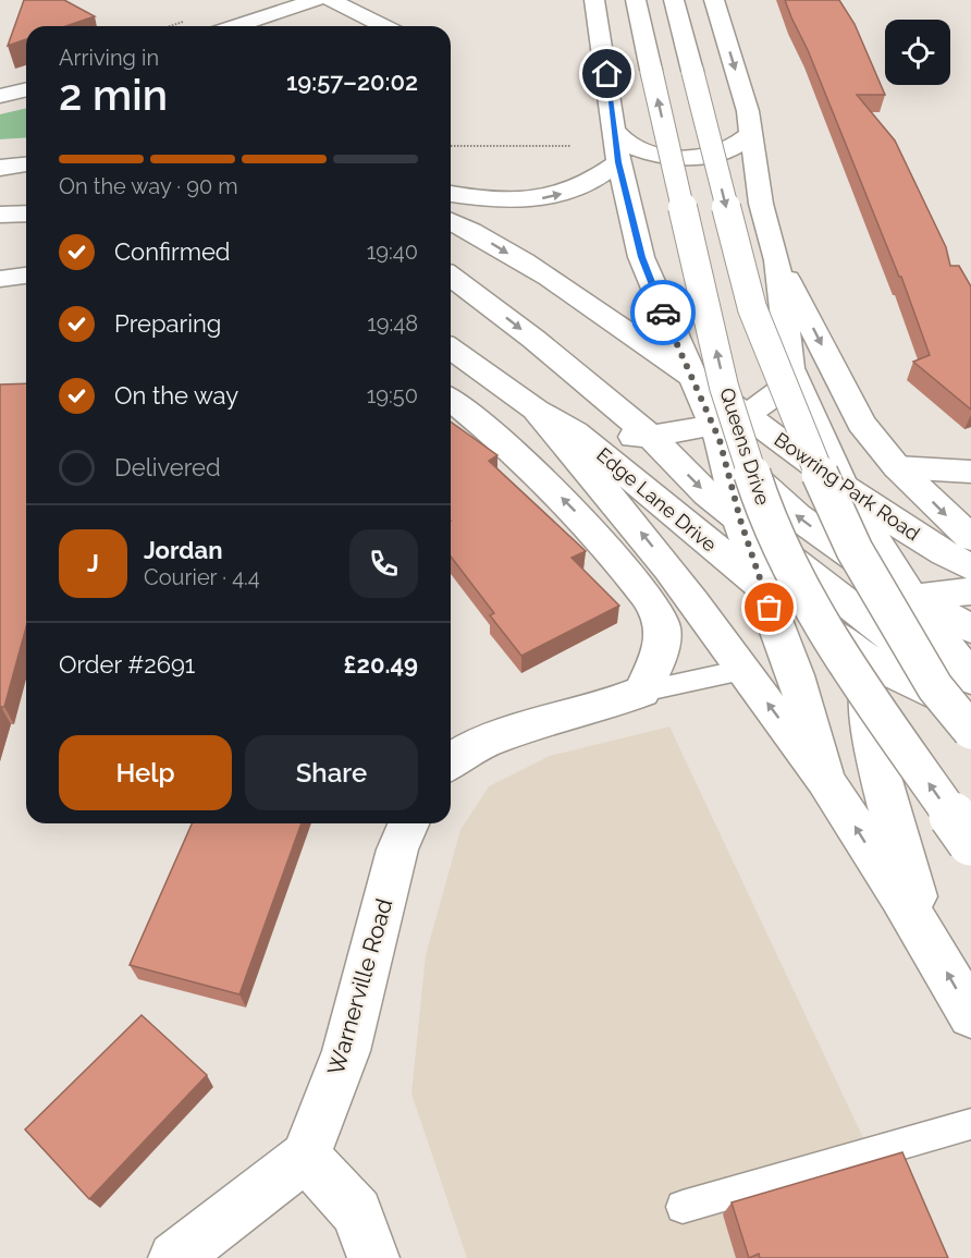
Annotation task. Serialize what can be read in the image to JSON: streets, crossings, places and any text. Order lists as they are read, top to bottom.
{
  "streets": {
    "main road": [
      "Queens Drive",
      "Bowring Park Road",
      "Edge Lane Drive",
      "Warnerville Road"
    ]
  },
  "page": {
    "heading": ["2 min", "Arriving in", "19:57–20:02"],
    "panel": [
      "Jordan",
      "Courier · 4.4",
      "Order #2691",
      "£20.49"
    ],
    "bar": "On the way · 90 m",
    "list": [
      ["Confirmed", "19:40"],
      ["Preparing", "19:48"],
      ["On the way", "19:50"],
      "Delivered"
    ],
    "round": "J",
    "buttons": ["Help", "Share"]
  }
}
